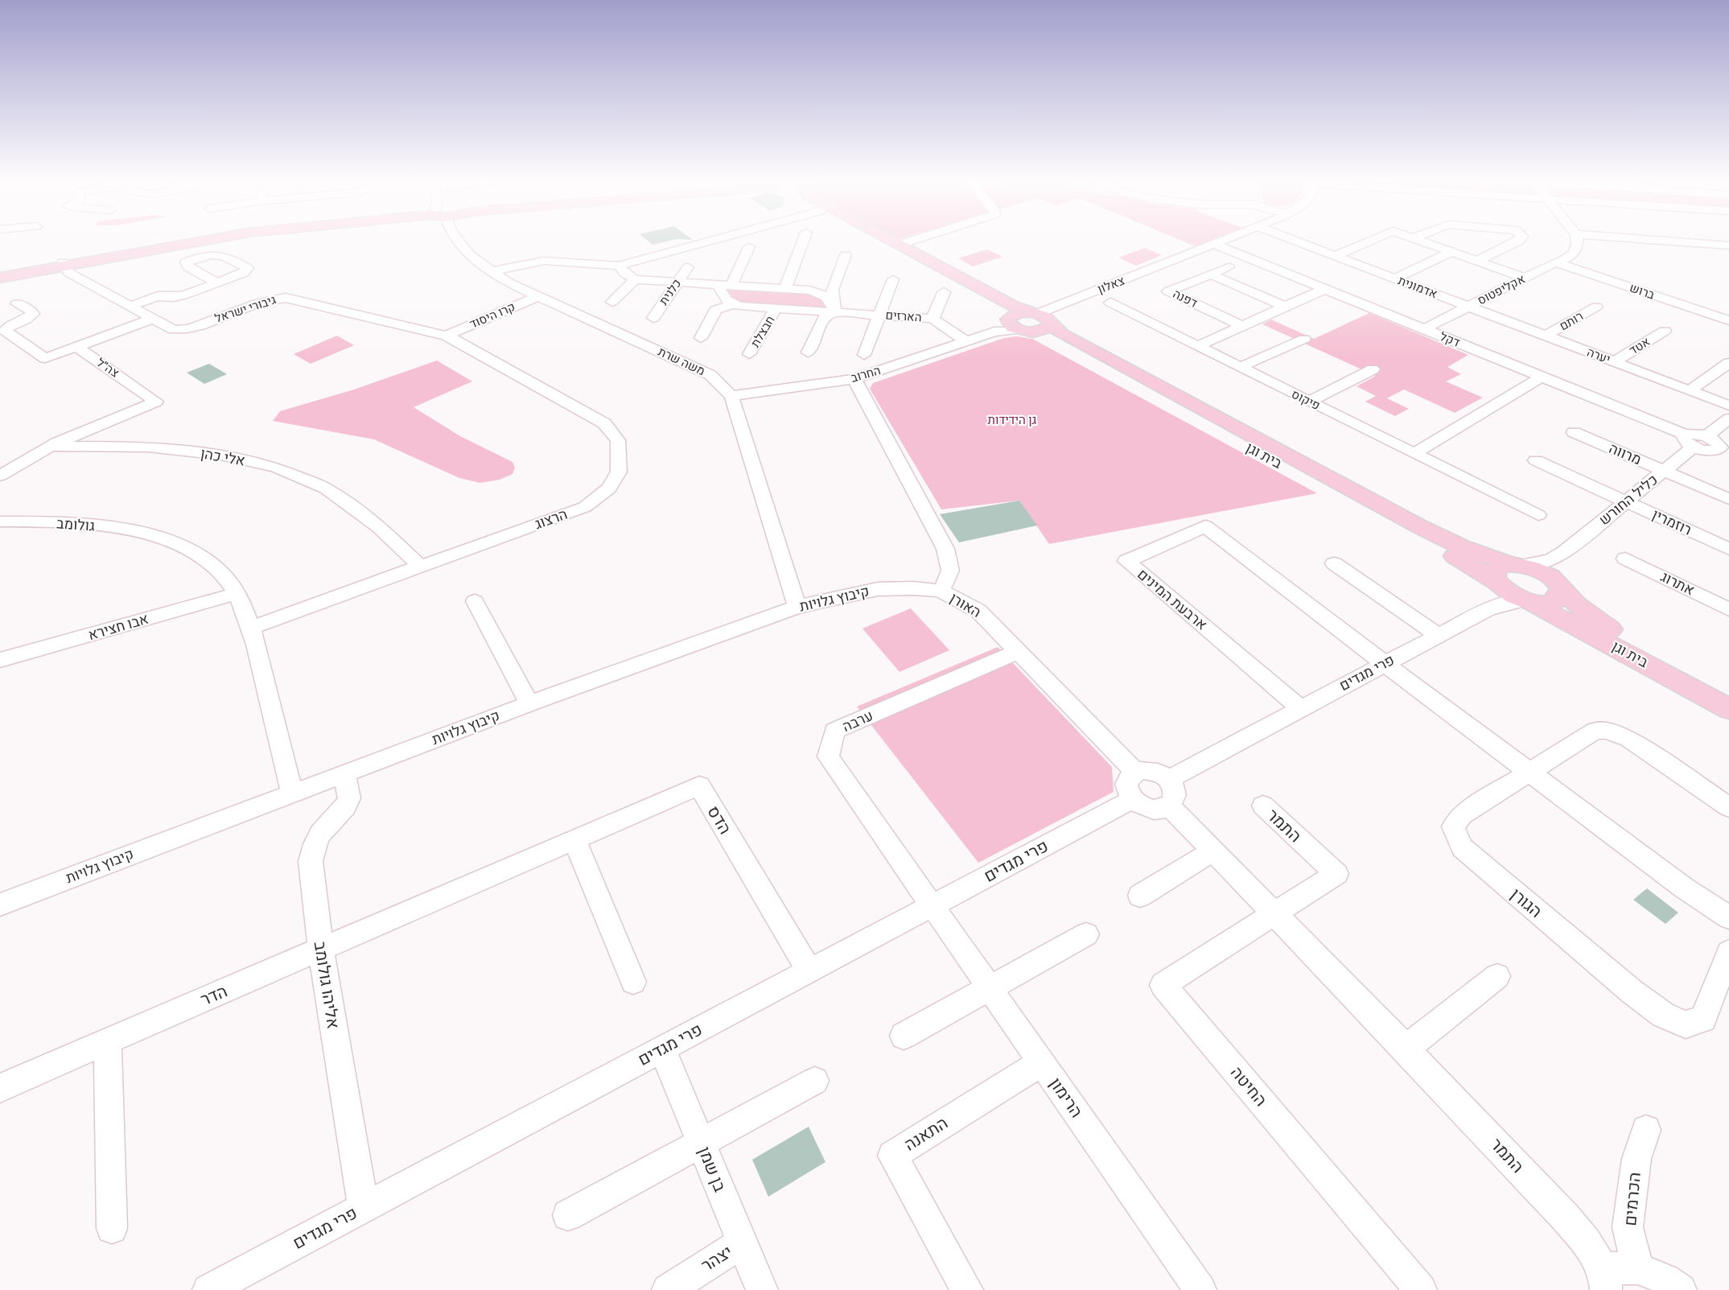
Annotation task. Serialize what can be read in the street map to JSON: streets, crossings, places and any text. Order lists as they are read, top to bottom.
{
  "streets": {
    "main road": ["בית וגן"],
    "street": [
      "צאלון",
      "אדמונית",
      "אקליפטוס",
      "ברוש",
      "כלנית",
      "דפנה",
      "גיבורי ישראל",
      "קרו היסוד",
      "הארזים",
      "רותם",
      "חבצלת",
      "דקל",
      "אטד",
      "יערה",
      "משה שרת",
      "צה\"ל",
      "החרוב",
      "פיקוס",
      "מרווה",
      "אלי כהן",
      "כליל החורש",
      "הרצוג",
      "רוזמרין",
      "גולומב",
      "אתרוג",
      "קיבוץ גלויות",
      "ארבעת המינים",
      "האורן",
      "אבו חצירא",
      "פרי מגדים",
      "ערבה",
      "הדס",
      "התמר",
      "הגורן",
      "אליהו גולומב",
      "הדר",
      "החיטה",
      "הרימון",
      "התאנה",
      "בן שמן",
      "הכרמים",
      "יצהר"
    ]
  },
  "crossings": [
    ["צאלון", "דקל"],
    ["צאלון", "בית וגן"],
    ["אדמונית", "אקליפטוס"],
    ["אדמונית", "יערה"],
    ["אקליפטוס", "ברוש"],
    ["אקליפטוס", "דקל"],
    ["אקליפטוס", "יערה"],
    ["גיבורי ישראל", "קרו היסוד"],
    ["גיבורי ישראל", "הרצוג"],
    ["קרו היסוד", "משה שרת"],
    ["קרו היסוד", "הרצוג"],
    ["הארזים", "חבצלת"],
    ["הארזים", "החרוב"],
    ["רותם", "יערה"],
    ["דקל", "כליל החורש"],
    ["אטד", "יערה"],
    ["משה שרת", "החרוב"],
    ["משה שרת", "קיבוץ גלויות"],
    ["צה\"ל", "אלי כהן"],
    ["החרוב", "בית וגן"],
    ["החרוב", "האורן"],
    ["מרווה", "כליל החורש"],
    ["בית וגן", "כליל החורש"],
    ["בית וגן", "פרי מגדים"],
    ["אלי כהן", "הרצוג"],
    ["כליל החורש", "רוזמרין"],
    ["גולומב", "אבו חצירא"],
    ["קיבוץ גלויות", "האורן"],
    ["קיבוץ גלויות", "אליהו גולומב"],
    ["ארבעת המינים", "פרי מגדים"],
    ["האורן", "פרי מגדים"],
    ["האורן", "ערבה"],
    ["האורן", "התמר"],
    ["פרי מגדים", "ערבה"],
    ["פרי מגדים", "הדס"],
    ["פרי מגדים", "התמר"],
    ["פרי מגדים", "אליהו גולומב"],
    ["פרי מגדים", "הרימון"],
    ["פרי מגדים", "בן שמן"],
    ["ערבה", "הרימון"],
    ["הדס", "אליהו גולומב"],
    ["הדס", "הדר"],
    ["התמר", "החיטה"],
    ["אליהו גולומב", "הדר"],
    ["הרימון", "התאנה"],
    ["בן שמן", "יצהר"]
  ],
  "parks": ["גן הידידות"]
}
